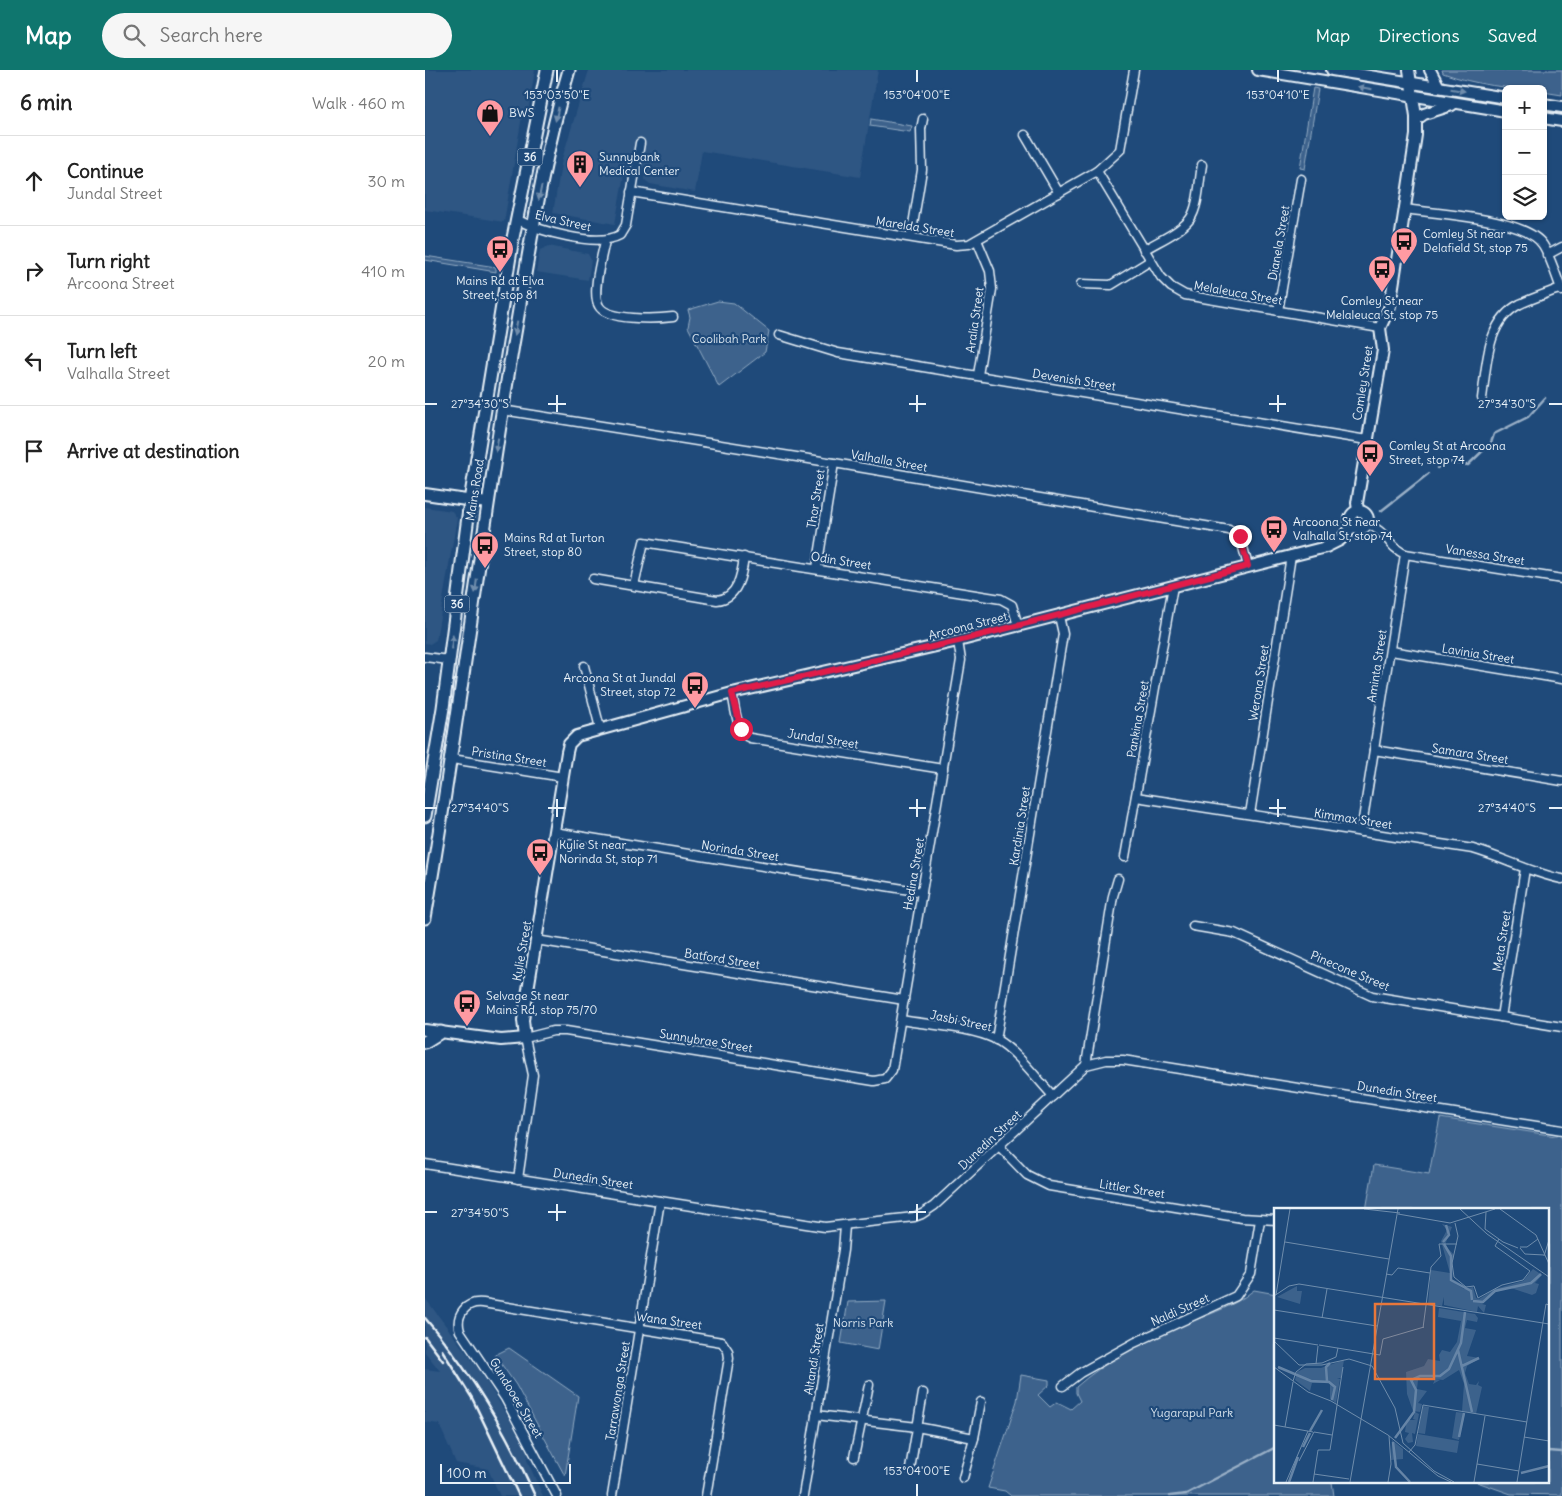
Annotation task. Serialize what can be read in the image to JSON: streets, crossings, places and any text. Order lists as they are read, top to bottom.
{
  "streets": {
    "main road": ["36", "Mains Road"],
    "street": [
      "Elva Street",
      "Marelda Street",
      "Dianela Street",
      "Melaleuca Street",
      "Aralia Street",
      "Devenish Street",
      "Comley Street",
      "Valhalla Street",
      "Thor Street",
      "Vanessa Street",
      "Odin Street",
      "Arcoona Street",
      "Lavinia Street",
      "Aminta Street",
      "Werona Street",
      "Pankina Street",
      "Jundal Street",
      "Samara Street",
      "Pristina Street",
      "Kimmax Street",
      "Kardinia Street",
      "Norinda Street",
      "Hedina Street",
      "Meta Street",
      "Kylie Street",
      "Batford Street",
      "Pinecone Street",
      "Jasbi Street",
      "Sunnybrae Street",
      "Dunedin Street",
      "Littler Street",
      "Naldi Street",
      "Wana Street",
      "Altandi Street",
      "Tarrawonga Street",
      "Gundooee Street"
    ]
  },
  "crossings": [
    ["Elva Street", "Mains Road"],
    ["Marelda Street", "Melaleuca Street"],
    ["Marelda Street", "Aralia Street"],
    ["Dianela Street", "Melaleuca Street"],
    ["Melaleuca Street", "Comley Street"],
    ["Aralia Street", "Devenish Street"],
    ["Devenish Street", "Comley Street"],
    ["Comley Street", "Arcoona Street"],
    ["Valhalla Street", "Mains Road"],
    ["Valhalla Street", "Thor Street"],
    ["Valhalla Street", "Arcoona Street"],
    ["Mains Road", "Pristina Street"],
    ["Thor Street", "Odin Street"],
    ["Vanessa Street", "Aminta Street"],
    ["Odin Street", "Arcoona Street"],
    ["Arcoona Street", "Werona Street"],
    ["Arcoona Street", "Pankina Street"],
    ["Arcoona Street", "Jundal Street"],
    ["Arcoona Street", "Kardinia Street"],
    ["Arcoona Street", "Hedina Street"],
    ["Arcoona Street", "Kylie Street"],
    ["Lavinia Street", "Aminta Street"],
    ["Aminta Street", "Samara Street"],
    ["Aminta Street", "Kimmax Street"],
    ["Werona Street", "Kimmax Street"],
    ["Pankina Street", "Kimmax Street"],
    ["Jundal Street", "Hedina Street"],
    ["Pristina Street", "Kylie Street"],
    ["Kimmax Street", "Meta Street"],
    ["Kardinia Street", "Jasbi Street"],
    ["Norinda Street", "Hedina Street"],
    ["Norinda Street", "Kylie Street"],
    ["Hedina Street", "Batford Street"],
    ["Hedina Street", "Jasbi Street"],
    ["Hedina Street", "Sunnybrae Street"],
    ["Meta Street", "Pinecone Street"],
    ["Kylie Street", "Batford Street"],
    ["Kylie Street", "Sunnybrae Street"],
    ["Kylie Street", "Dunedin Street"],
    ["Jasbi Street", "Dunedin Street"],
    ["Dunedin Street", "Littler Street"],
    ["Dunedin Street", "Altandi Street"],
    ["Dunedin Street", "Tarrawonga Street"],
    ["Littler Street", "Naldi Street"],
    ["Wana Street", "Tarrawonga Street"],
    ["Wana Street", "Gundooee Street"]
  ],
  "parks": ["Coolibah Park", "Norris Park", "Yugarapul Park"],
  "places": {
    "shop": ["BWS"],
    "building": ["Sunnybank Medical Center"],
    "bus stop": [
      "Comley St near Delafield St, stop 75",
      "Mains Rd at Elva Street, stop 81",
      "Comley St near Melaleuca St, stop 75",
      "Comley St at Arcoona Street, stop 74",
      "Arcoona St near Valhalla St, stop 74",
      "Mains Rd at Turton Street, stop 80",
      "Arcoona St at Jundal Street, stop 72",
      "Kylie St near Norinda St, stop 71",
      "Selvage St near Mains Rd, stop 75/70"
    ]
  },
  "scale_bar": "100 m",
  "page": {
    "header": "Map",
    "search": "Search here",
    "nav": ["Map", "Directions", "Saved"],
    "heading": ["6 min", "Walk · 460 m"],
    "map_buttons": ["+", "−"],
    "list": [
      ["Continue", "Jundal Street", "30 m"],
      ["Turn right", "Arcoona Street", "410 m"],
      ["Turn left", "Valhalla Street", "20 m"],
      "Arrive at destination"
    ],
    "scale": "100 m"
  },
  "coordinates": [
    "153°03'50\"E",
    "153°04'00\"E",
    "153°04'10\"E",
    "27°34'30\"S",
    "27°34'40\"S",
    "27°34'50\"S"
  ]
}
